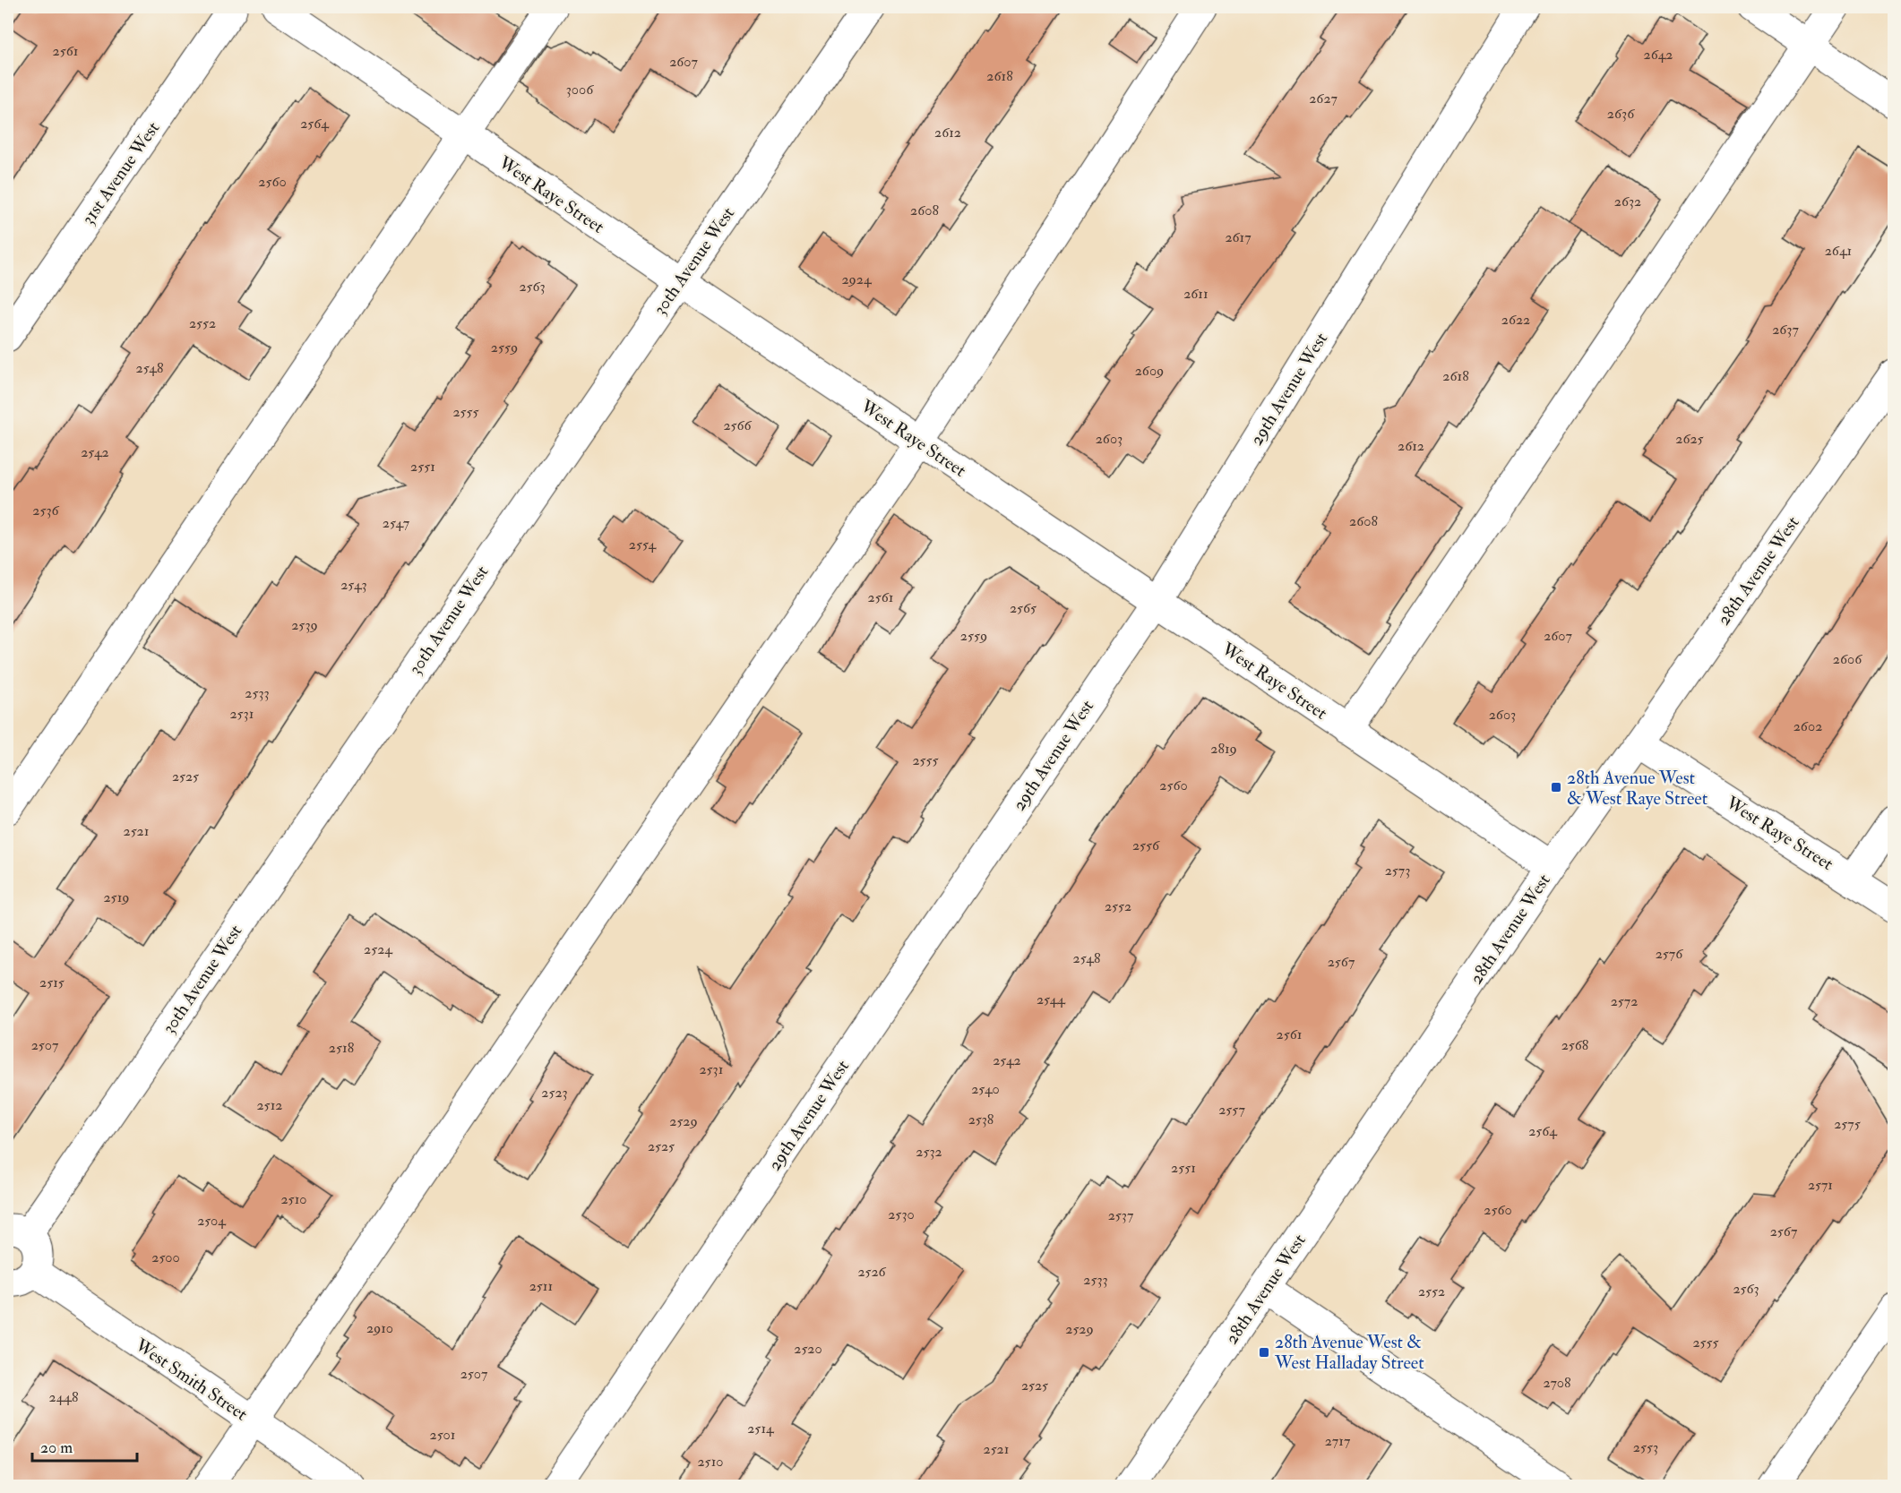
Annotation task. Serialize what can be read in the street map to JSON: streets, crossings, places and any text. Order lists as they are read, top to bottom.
{
  "streets": {
    "street": [
      "31st Avenue West",
      "West Raye Street",
      "30th Avenue West",
      "29th Avenue West",
      "28th Avenue West",
      "West Smith Street"
    ]
  },
  "crossings": [
    ["West Raye Street", "30th Avenue West"],
    ["West Raye Street", "29th Avenue West"],
    ["West Raye Street", "28th Avenue West"]
  ],
  "places": {
    "transit": ["28th Avenue West & West Raye Street", "28th Avenue West & West Halladay Street"]
  },
  "house_numbers": [
    "2561",
    "2642",
    "2607",
    "2618",
    "3006",
    "2627",
    "2636",
    "2564",
    "2612",
    "2560",
    "2632",
    "2608",
    "2617",
    "2641",
    "2924",
    "2563",
    "2611",
    "2622",
    "2552",
    "2637",
    "2559",
    "2548",
    "2609",
    "2618",
    "2555",
    "2566",
    "2603",
    "2625",
    "2612",
    "2542",
    "2551",
    "2536",
    "2608",
    "2547",
    "2554",
    "2543",
    "2561",
    "2565",
    "2539",
    "2559",
    "2607",
    "2606",
    "2533",
    "2531",
    "2603",
    "2602",
    "2819",
    "2555",
    "2525",
    "2560",
    "2521",
    "2556",
    "2573",
    "2519",
    "2552",
    "2524",
    "2576",
    "2548",
    "2567",
    "2515",
    "2544",
    "2572",
    "2561",
    "2507",
    "2568",
    "2518",
    "2542",
    "2531",
    "2540",
    "2523",
    "2512",
    "2557",
    "2538",
    "2529",
    "2575",
    "2564",
    "2525",
    "2532",
    "2551",
    "2571",
    "2510",
    "2560",
    "2530",
    "2537",
    "2504",
    "2567",
    "2500",
    "2526",
    "2533",
    "2511",
    "2563",
    "2552",
    "2910",
    "2529",
    "2555",
    "2520",
    "2507",
    "2708",
    "2525",
    "2448",
    "2514",
    "2501",
    "2717",
    "2553",
    "2521",
    "2510"
  ],
  "scale_bar": "20 m"
}
